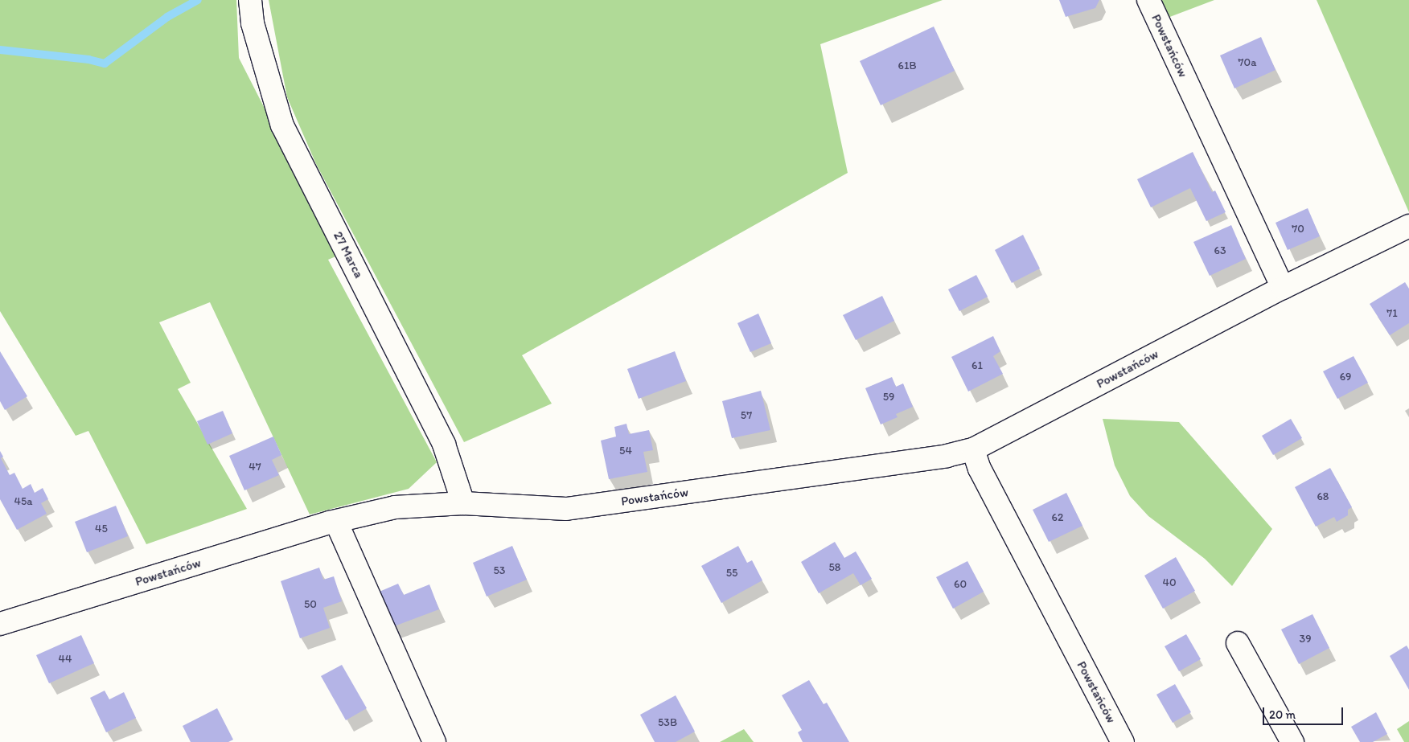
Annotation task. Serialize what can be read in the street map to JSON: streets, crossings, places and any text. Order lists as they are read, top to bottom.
{
  "streets": {
    "street": ["Powstańców", "27 Marca"]
  },
  "crossings": [
    ["Powstańców", "27 Marca"]
  ],
  "house_numbers": [
    "70a",
    "61B",
    "70",
    "63",
    "71",
    "61",
    "69",
    "59",
    "57",
    "54",
    "47",
    "68",
    "45a",
    "62",
    "45",
    "58",
    "53",
    "55",
    "40",
    "60",
    "50",
    "39",
    "44",
    "53B"
  ],
  "scale_bar": "20 m"
}
